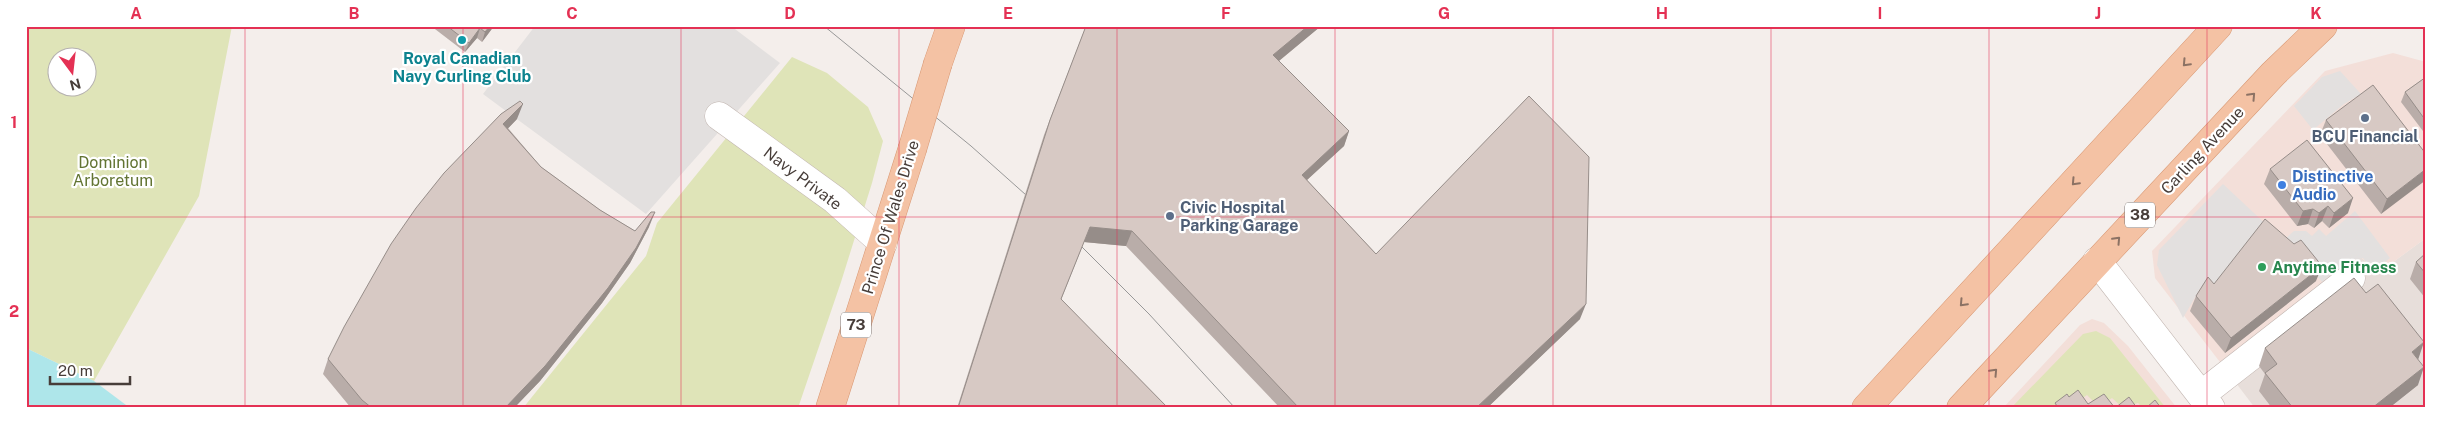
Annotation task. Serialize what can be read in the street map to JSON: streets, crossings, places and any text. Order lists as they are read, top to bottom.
{
  "streets": {
    "main road": [
      "Carling Avenue",
      "38",
      "Prince Of Wales Drive",
      "73"
    ],
    "street": ["Navy Private"]
  },
  "crossings": [
    ["Navy Private", "Prince Of Wales Drive"]
  ],
  "parks": ["Dominion Arboretum"],
  "places": [
    "Royal Canadian Navy Curling Club",
    "BCU Financial",
    "Distinctive Audio",
    "Civic Hospital Parking Garage",
    "Anytime Fitness"
  ],
  "scale_bar": "20 m",
  "north": "bottom",
  "grid": {
    "columns": [
      "A",
      "B",
      "C",
      "D",
      "E",
      "F",
      "G",
      "H",
      "I",
      "J",
      "K"
    ],
    "rows": ["1", "2"]
  }
}
